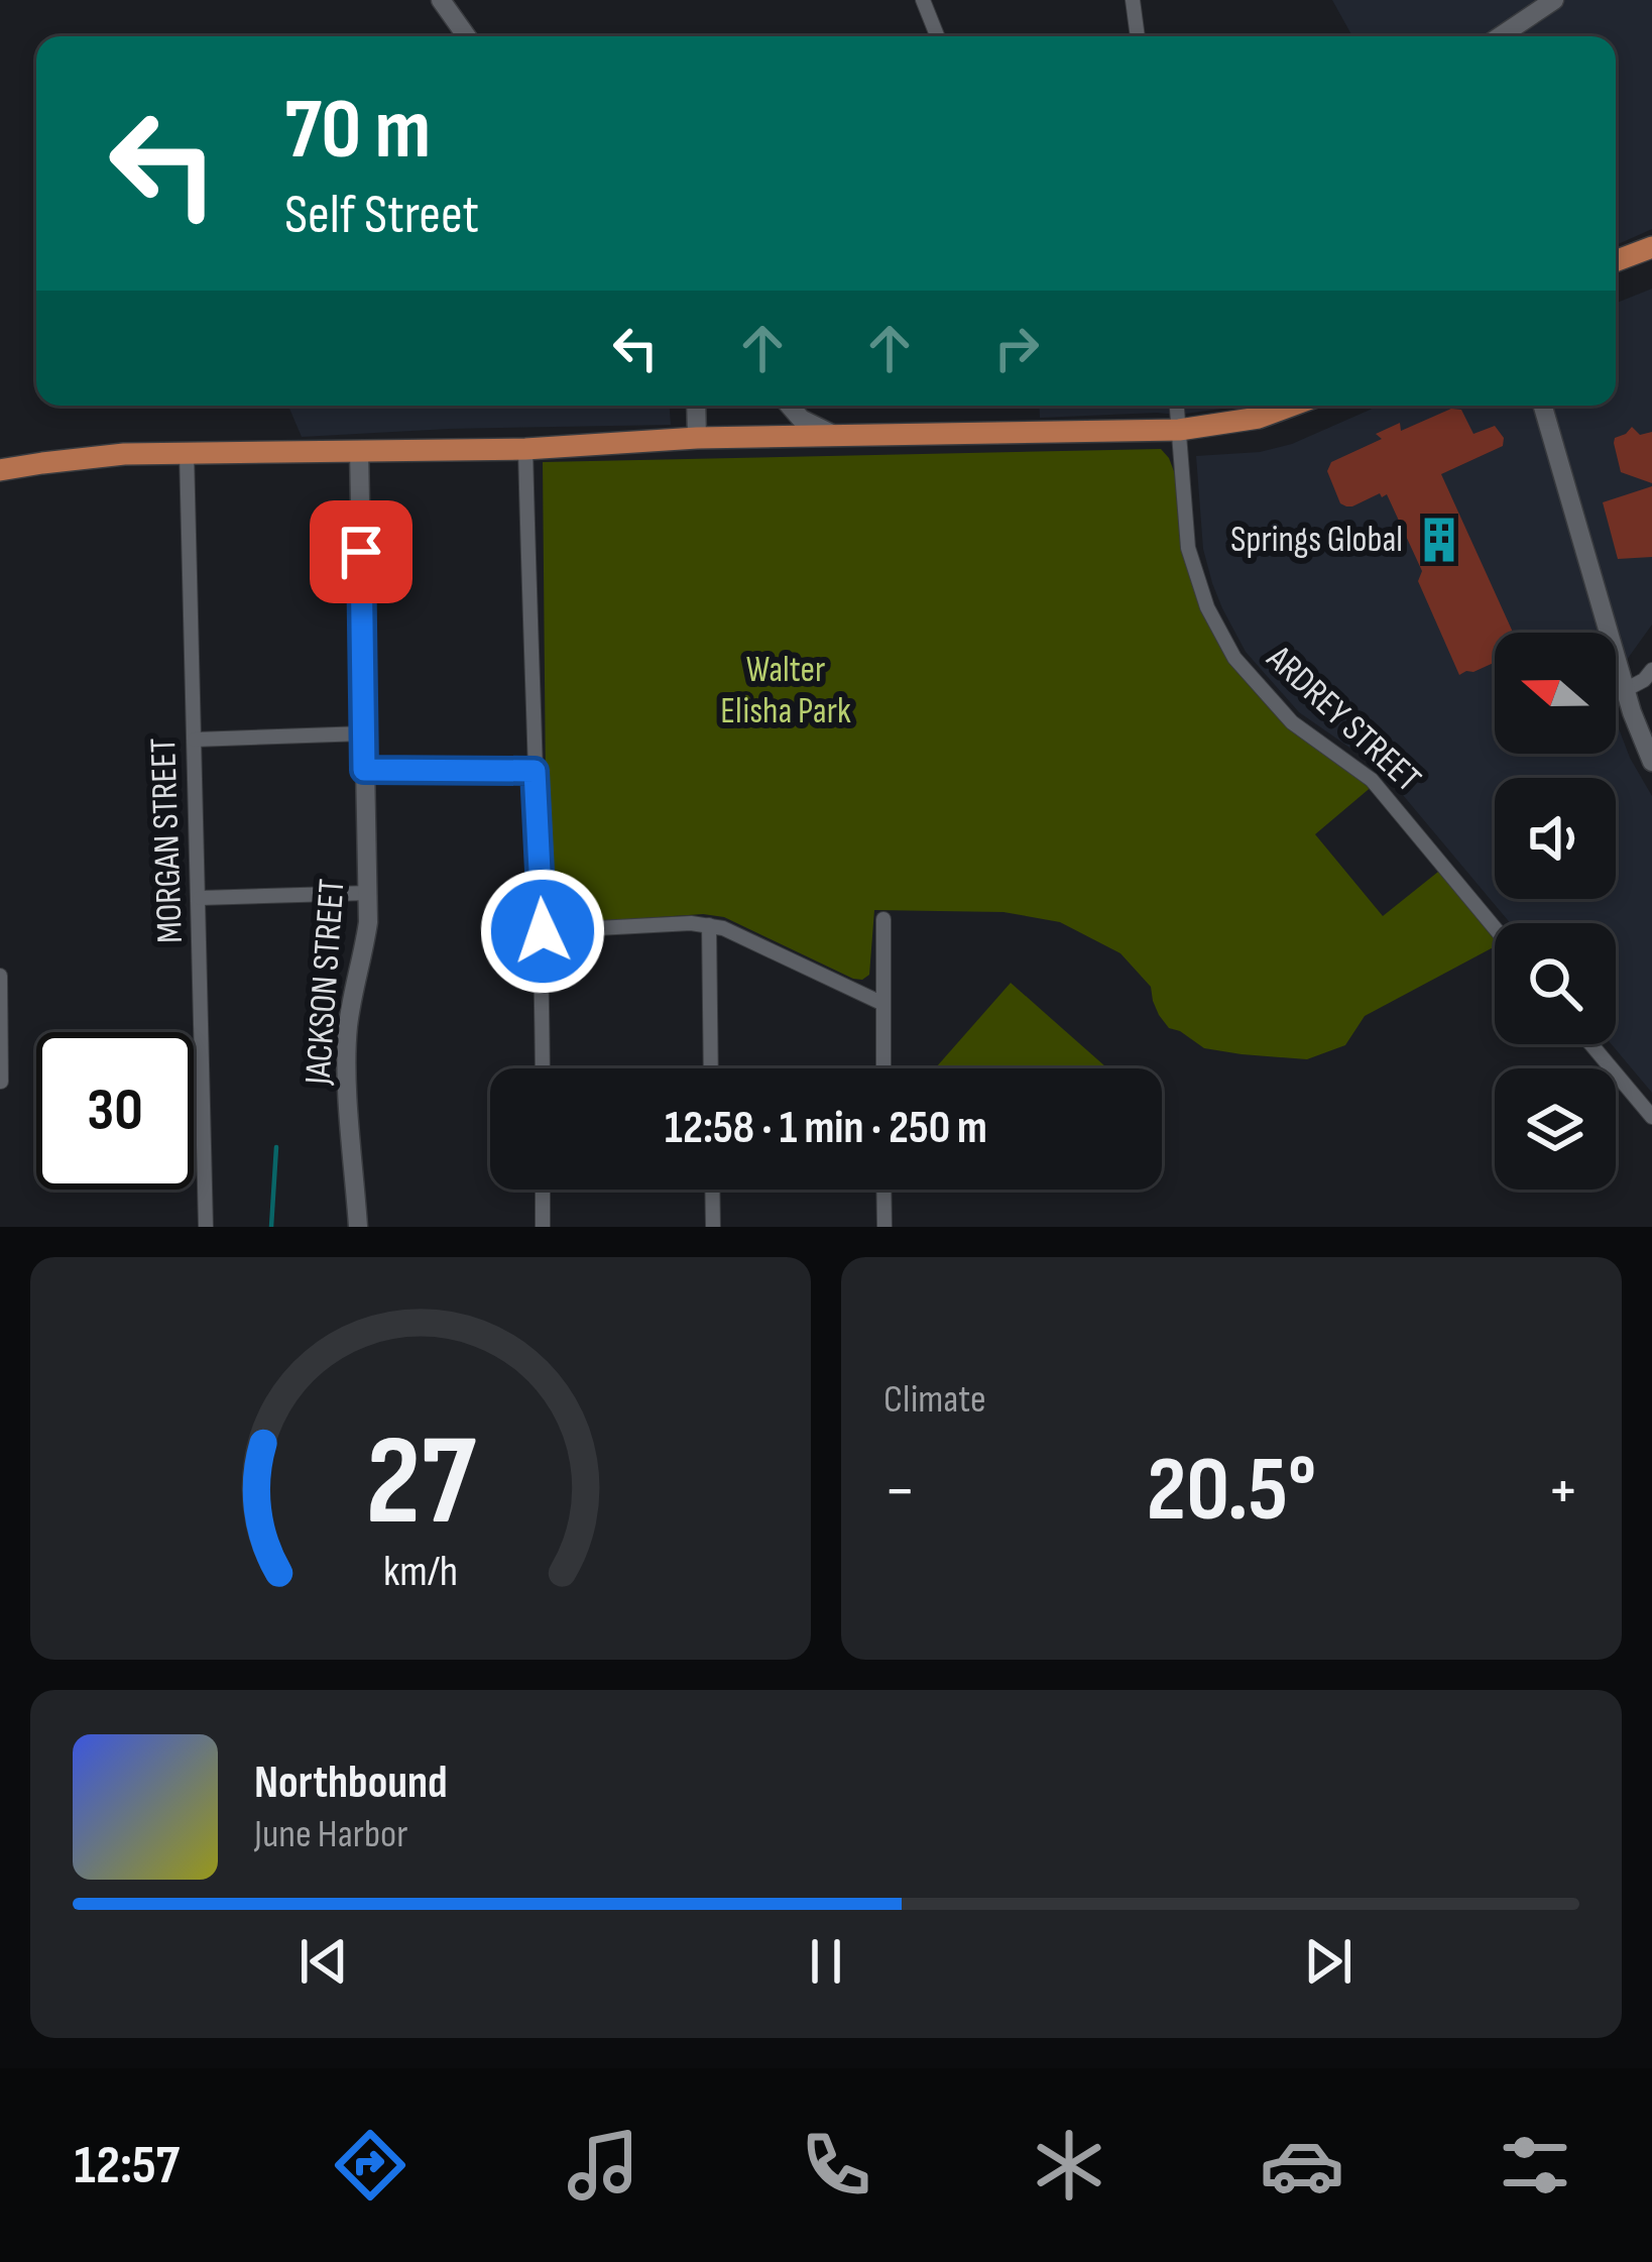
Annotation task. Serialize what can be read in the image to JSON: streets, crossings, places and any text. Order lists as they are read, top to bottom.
{
  "streets": {
    "street": ["ARDREY STREET", "MORGAN STREET", "JACKSON STREET"]
  },
  "parks": ["Walter Elisha Park"],
  "places": {
    "building": ["Springs Global"]
  },
  "north": "left",
  "page": {
    "turn": ["70 m", "Self Street"],
    "limit": "30",
    "trip": "12:58 · 1 min · 250 m",
    "tile": "Climate",
    "heat": ["−", "20.5°", "+"],
    "song": ["Northbound", "June Harbor"],
    "tabs": "12:57",
    "gauge": ["27", "km/h"]
  }
}
